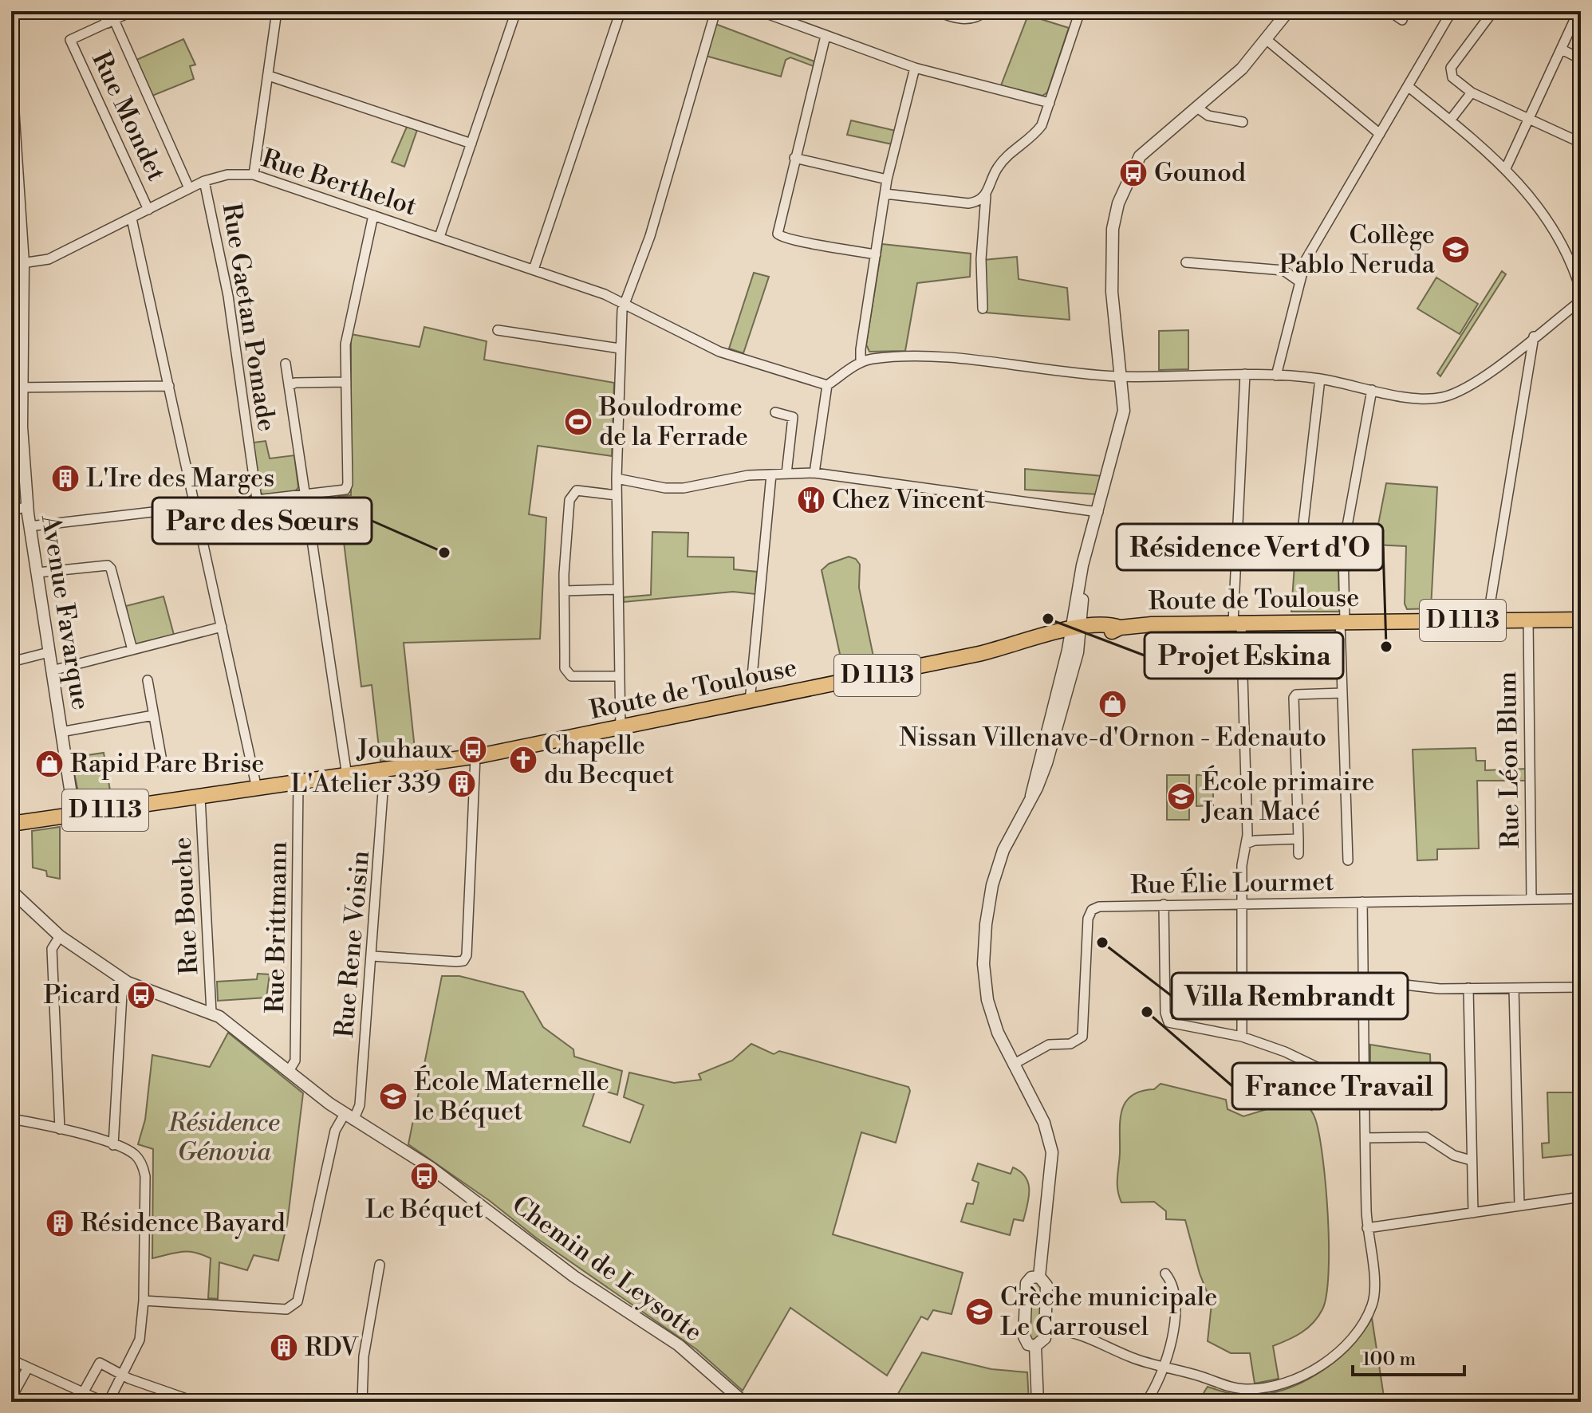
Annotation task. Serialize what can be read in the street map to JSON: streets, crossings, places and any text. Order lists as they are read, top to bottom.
{
  "streets": {
    "main road": ["Route de Toulouse", "D 1113"],
    "street": [
      "Rue Mondet",
      "Rue Berthelot",
      "Rue Gaetan Pomade",
      "Avenue Favarque",
      "Rue Léon Blum",
      "Rue Élie Lourmet",
      "Rue Bouche",
      "Rue Brittmann",
      "Rue Rene Voisin",
      "Chemin de Leysotte"
    ]
  },
  "crossings": [
    ["Rue Mondet", "Rue Berthelot"],
    ["Rue Berthelot", "Rue Gaetan Pomade"],
    ["Rue Berthelot", "Avenue Favarque"],
    ["Route de Toulouse", "Avenue Favarque"],
    ["Route de Toulouse", "Rue Léon Blum"],
    ["Route de Toulouse", "Rue Bouche"],
    ["Route de Toulouse", "Rue Brittmann"],
    ["Route de Toulouse", "Rue Rene Voisin"],
    ["Rue Léon Blum", "Rue Élie Lourmet"],
    ["Rue Bouche", "Chemin de Leysotte"],
    ["Rue Brittmann", "Chemin de Leysotte"],
    ["Rue Rene Voisin", "Chemin de Leysotte"]
  ],
  "parks": ["Résidence Génovia"],
  "places": {
    "bus stop": [
      "Gounod",
      "Jouhaux",
      "Picard",
      "Le Béquet"
    ],
    "school or university": [
      "Collège Pablo Neruda",
      "École primaire Jean Macé",
      "École Maternelle le Béquet",
      "Crèche municipale Le Carrousel"
    ],
    "sports": ["Boulodrome de la Ferrade"],
    "building": [
      "L'Ire des Marges",
      "L'Atelier 339",
      "Résidence Bayard",
      "RDV"
    ],
    "restaurant": ["Chez Vincent"],
    "other": [
      "Parc des Sœurs",
      "Projet Eskina",
      "Résidence Vert d'O",
      "Villa Rembrandt",
      "France Travail"
    ],
    "shop": ["Nissan Villenave-d'Ornon - Edenauto", "Rapid Pare Brise"],
    "church": ["Chapelle du Becquet"]
  },
  "scale_bar": "100 m"
}
